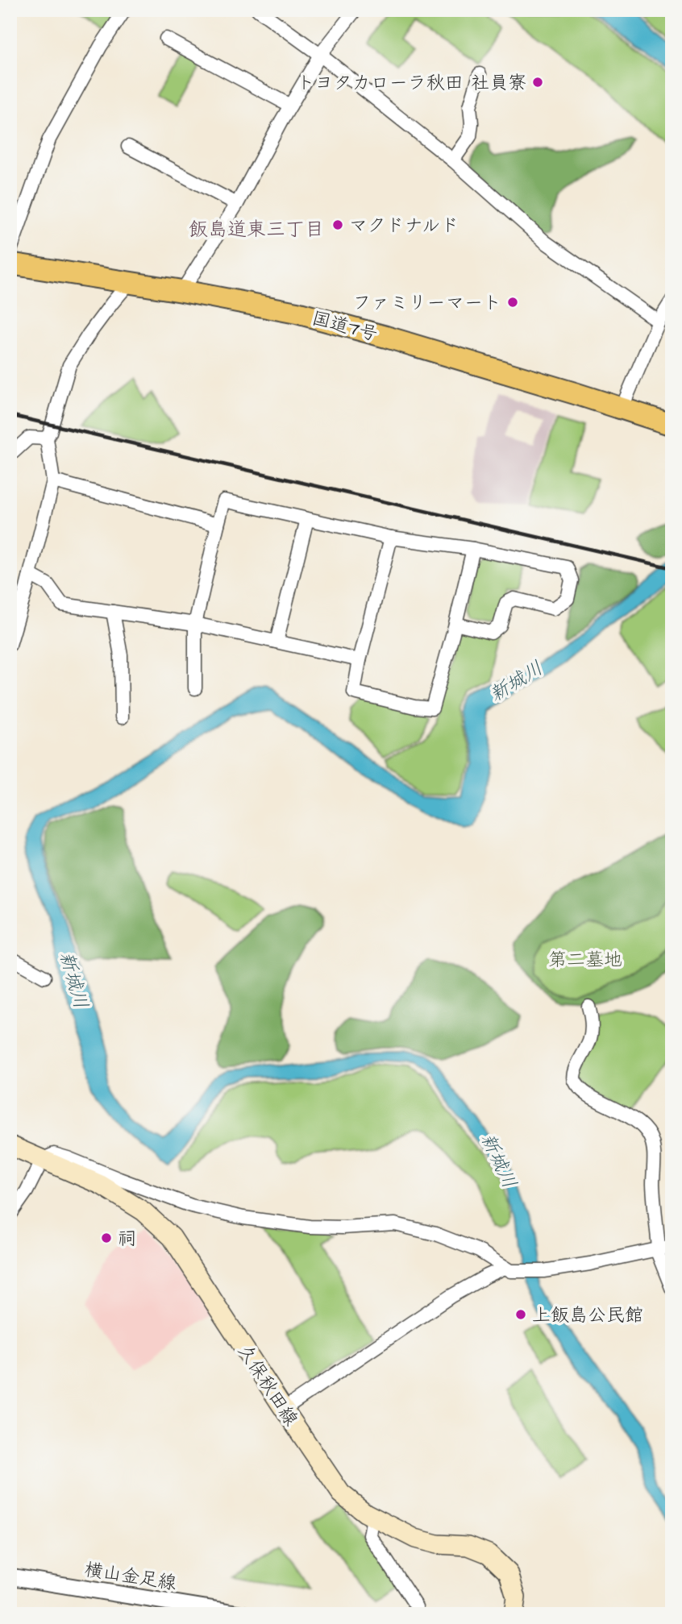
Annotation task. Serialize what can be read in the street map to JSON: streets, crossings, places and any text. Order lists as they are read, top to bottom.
{
  "streets": {
    "highway": ["国道7号"],
    "main road": ["久保秋田線"],
    "street": ["横山金足線"]
  },
  "districts": ["飯島道東三丁目"],
  "water": ["新城川"],
  "parks": ["第二墓地"],
  "places": [
    "トヨタカローラ秋田 社員寮",
    "マクドナルド",
    "ファミリーマート",
    "祠",
    "上飯島公民館"
  ]
}
